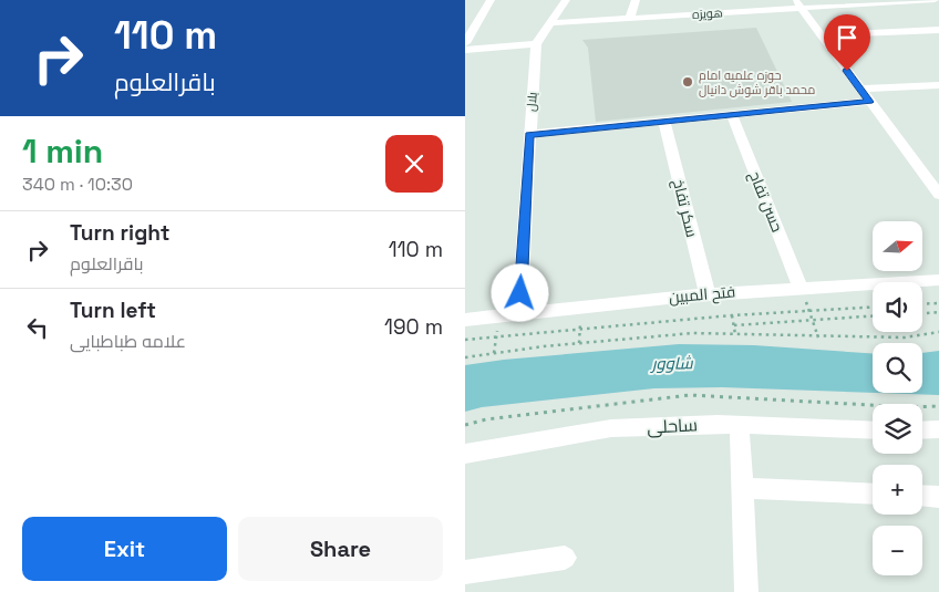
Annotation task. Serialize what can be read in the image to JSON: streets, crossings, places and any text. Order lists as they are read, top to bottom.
{
  "streets": {
    "street": [
      "هویزه",
      "بلال",
      "حسن تفاح",
      "سکر تفاخ",
      "فتح المبین",
      "ساحلی"
    ]
  },
  "crossings": [
    ["هویزه", "بلال"],
    ["بلال", "فتح المبین"],
    ["حسن تفاح", "فتح المبین"],
    ["سکر تفاخ", "فتح المبین"]
  ],
  "water": ["شاوور"],
  "places": ["حوزه علمیه امام محمد باقر شوش دانیال"],
  "north": "right",
  "page": {
    "turn": ["110 m", "باقرالعلوم"],
    "heading": ["1 min", "340 m · 10:30"],
    "list": [
      {
        "name": "Turn right",
        "note": "باقرالعلوم",
        "value": "110 m"
      },
      {
        "name": "Turn left",
        "note": "علامه طباطبایی",
        "value": "190 m"
      }
    ],
    "map_buttons": ["+", "−"],
    "buttons": ["Exit", "Share"]
  }
}
